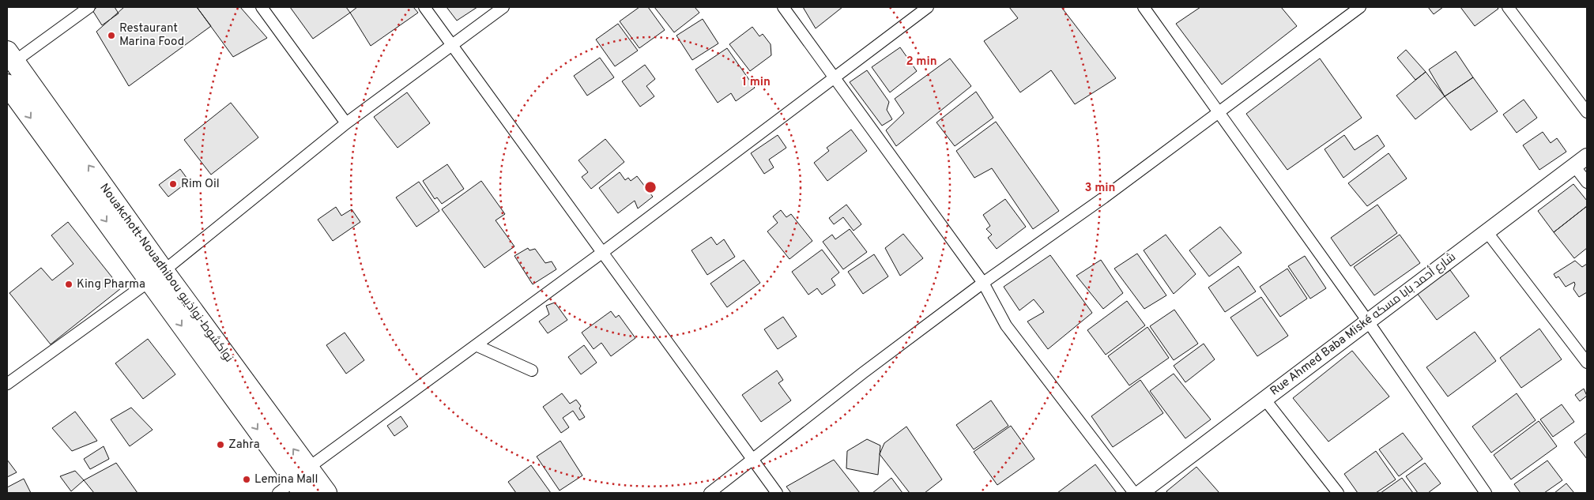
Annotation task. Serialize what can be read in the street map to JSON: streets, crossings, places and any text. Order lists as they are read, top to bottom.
{
  "streets": {
    "highway": ["Nouakchott-Nouadhibou نواكشوط-نواذيبو"],
    "street": ["Rue Ahmed Baba Miské شارع أحمد بابا مسكه"]
  },
  "places": [
    "Restaurant Marina Food",
    "Rim Oil",
    "King Pharma",
    "Zahra",
    "Lemina Mall"
  ],
  "rings": ["2 min", "1 min", "3 min"]
}
